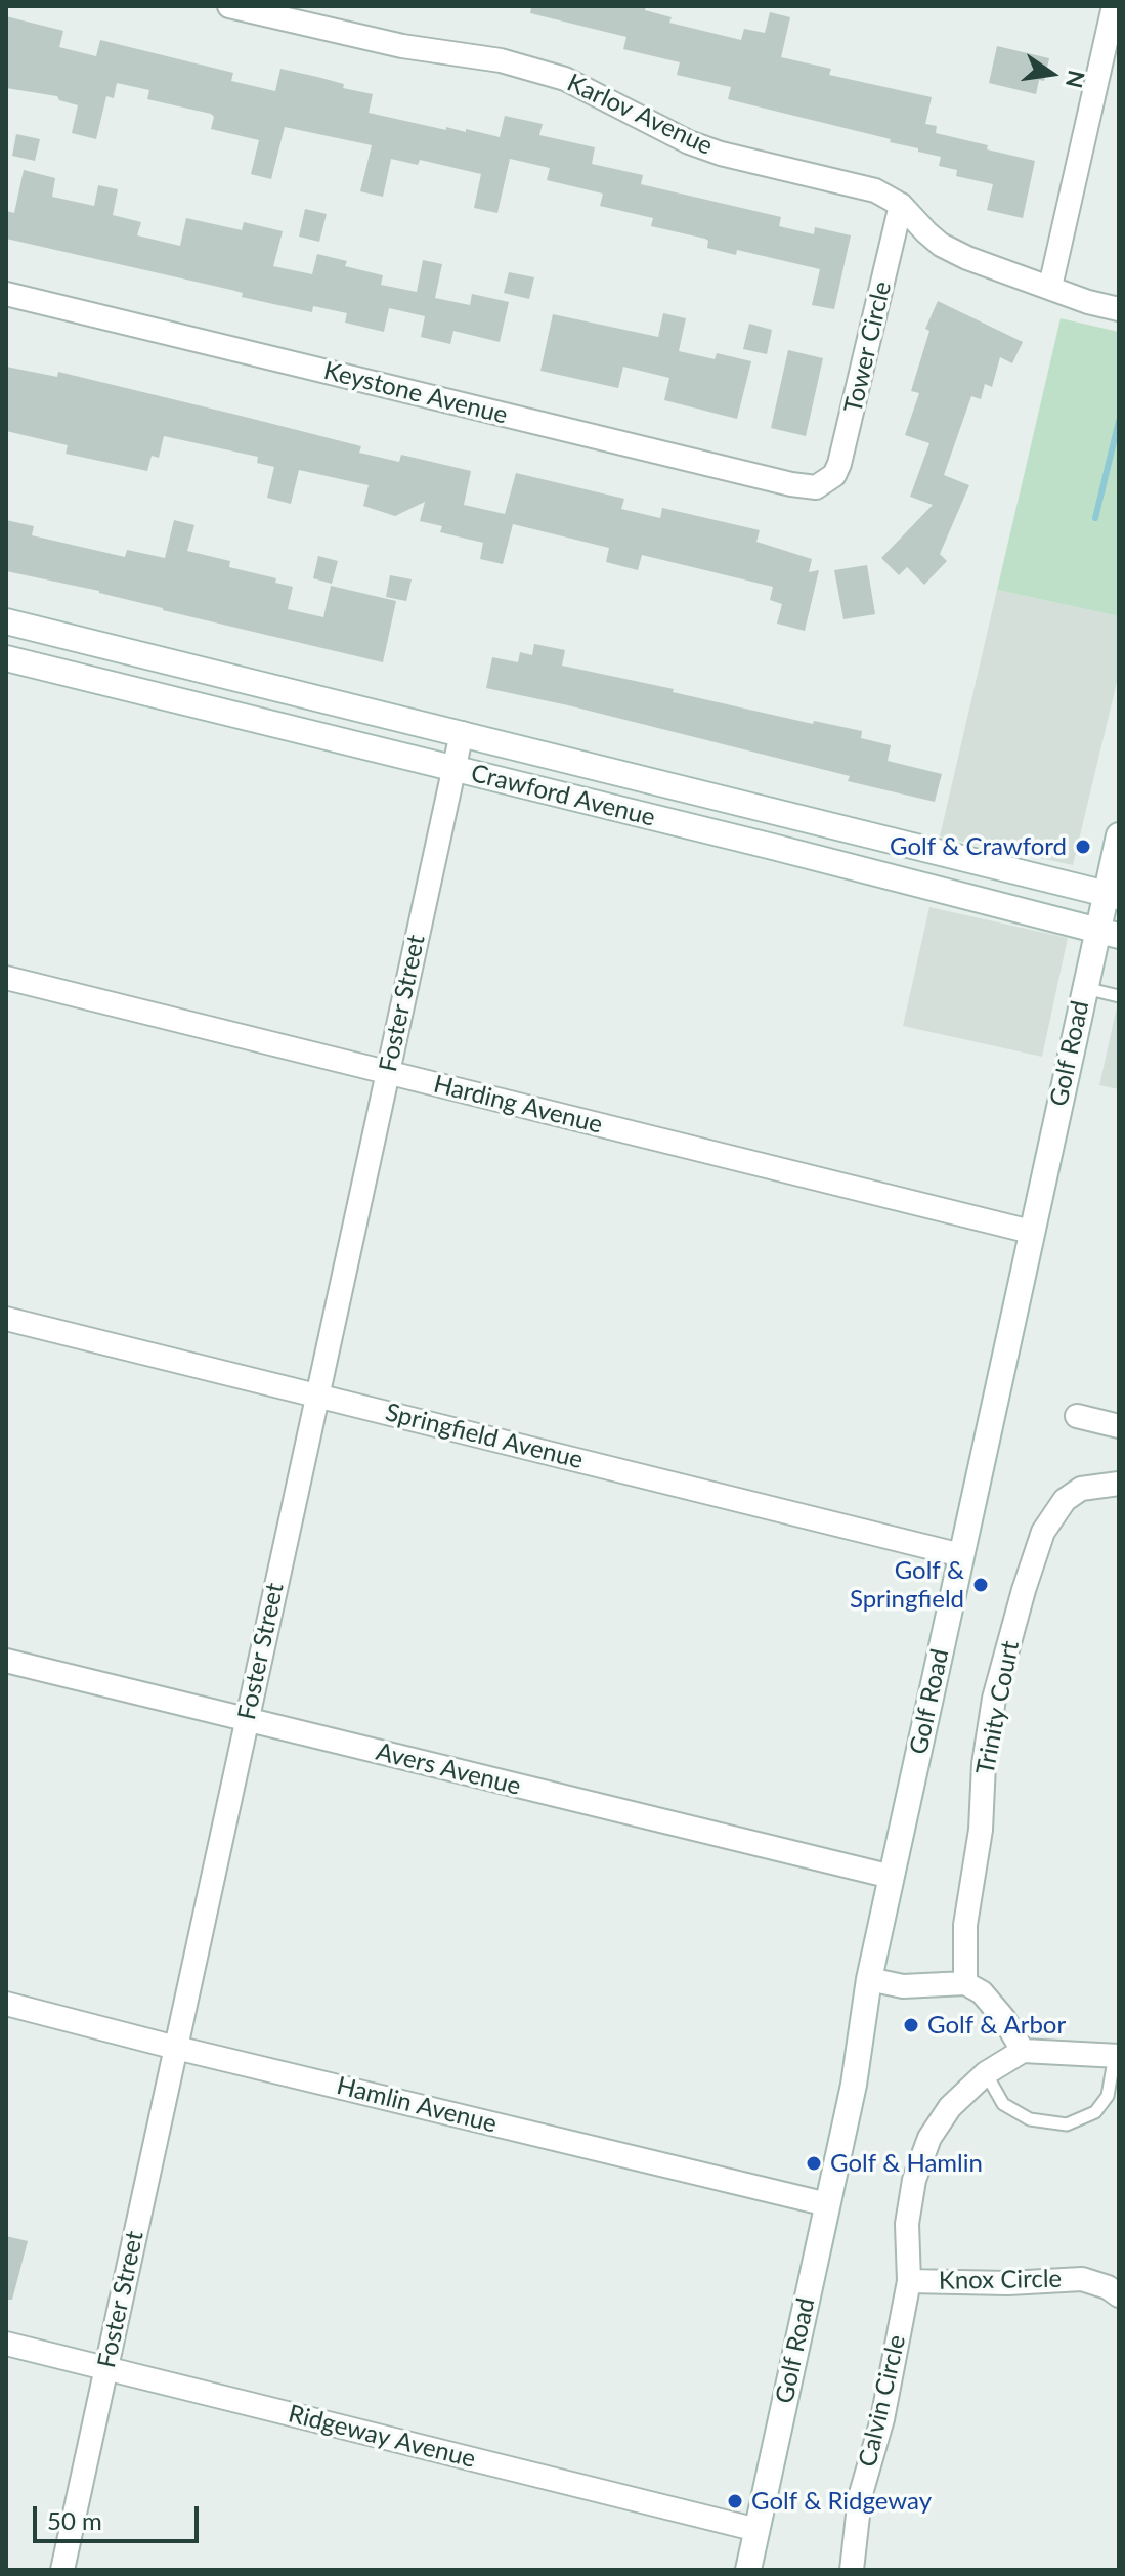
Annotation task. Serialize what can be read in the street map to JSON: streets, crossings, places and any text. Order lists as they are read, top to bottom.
{
  "streets": {
    "main road": ["Crawford Avenue", "Golf Road"],
    "street": [
      "Karlov Avenue",
      "Tower Circle",
      "Keystone Avenue",
      "Foster Street",
      "Harding Avenue",
      "Springfield Avenue",
      "Trinity Court",
      "Avers Avenue",
      "Hamlin Avenue",
      "Knox Circle",
      "Calvin Circle",
      "Ridgeway Avenue"
    ]
  },
  "crossings": [
    ["Karlov Avenue", "Tower Circle"],
    ["Tower Circle", "Keystone Avenue"],
    ["Crawford Avenue", "Foster Street"],
    ["Crawford Avenue", "Golf Road"],
    ["Foster Street", "Harding Avenue"],
    ["Foster Street", "Springfield Avenue"],
    ["Foster Street", "Avers Avenue"],
    ["Foster Street", "Hamlin Avenue"],
    ["Foster Street", "Ridgeway Avenue"],
    ["Golf Road", "Harding Avenue"],
    ["Golf Road", "Springfield Avenue"],
    ["Golf Road", "Avers Avenue"],
    ["Golf Road", "Hamlin Avenue"],
    ["Golf Road", "Ridgeway Avenue"],
    ["Knox Circle", "Calvin Circle"]
  ],
  "places": [
    "Golf & Crawford",
    "Golf & Springfield",
    "Golf & Arbor",
    "Golf & Hamlin",
    "Golf & Ridgeway"
  ],
  "scale_bar": "50 m",
  "north": "right"
}
